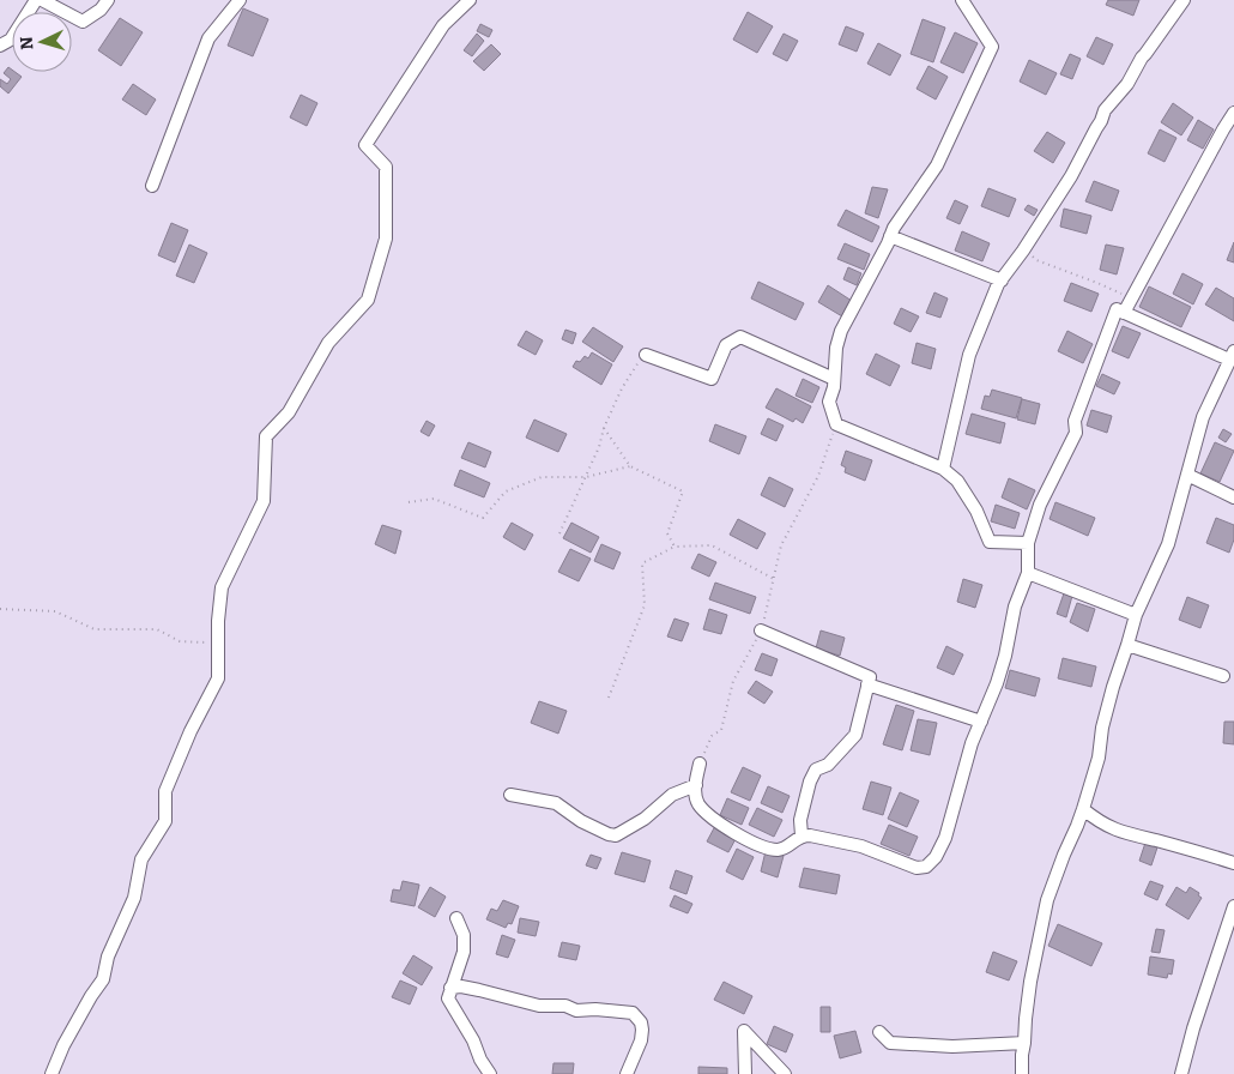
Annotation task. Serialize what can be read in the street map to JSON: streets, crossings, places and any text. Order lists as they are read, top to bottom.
{
  "north": "left"
}
